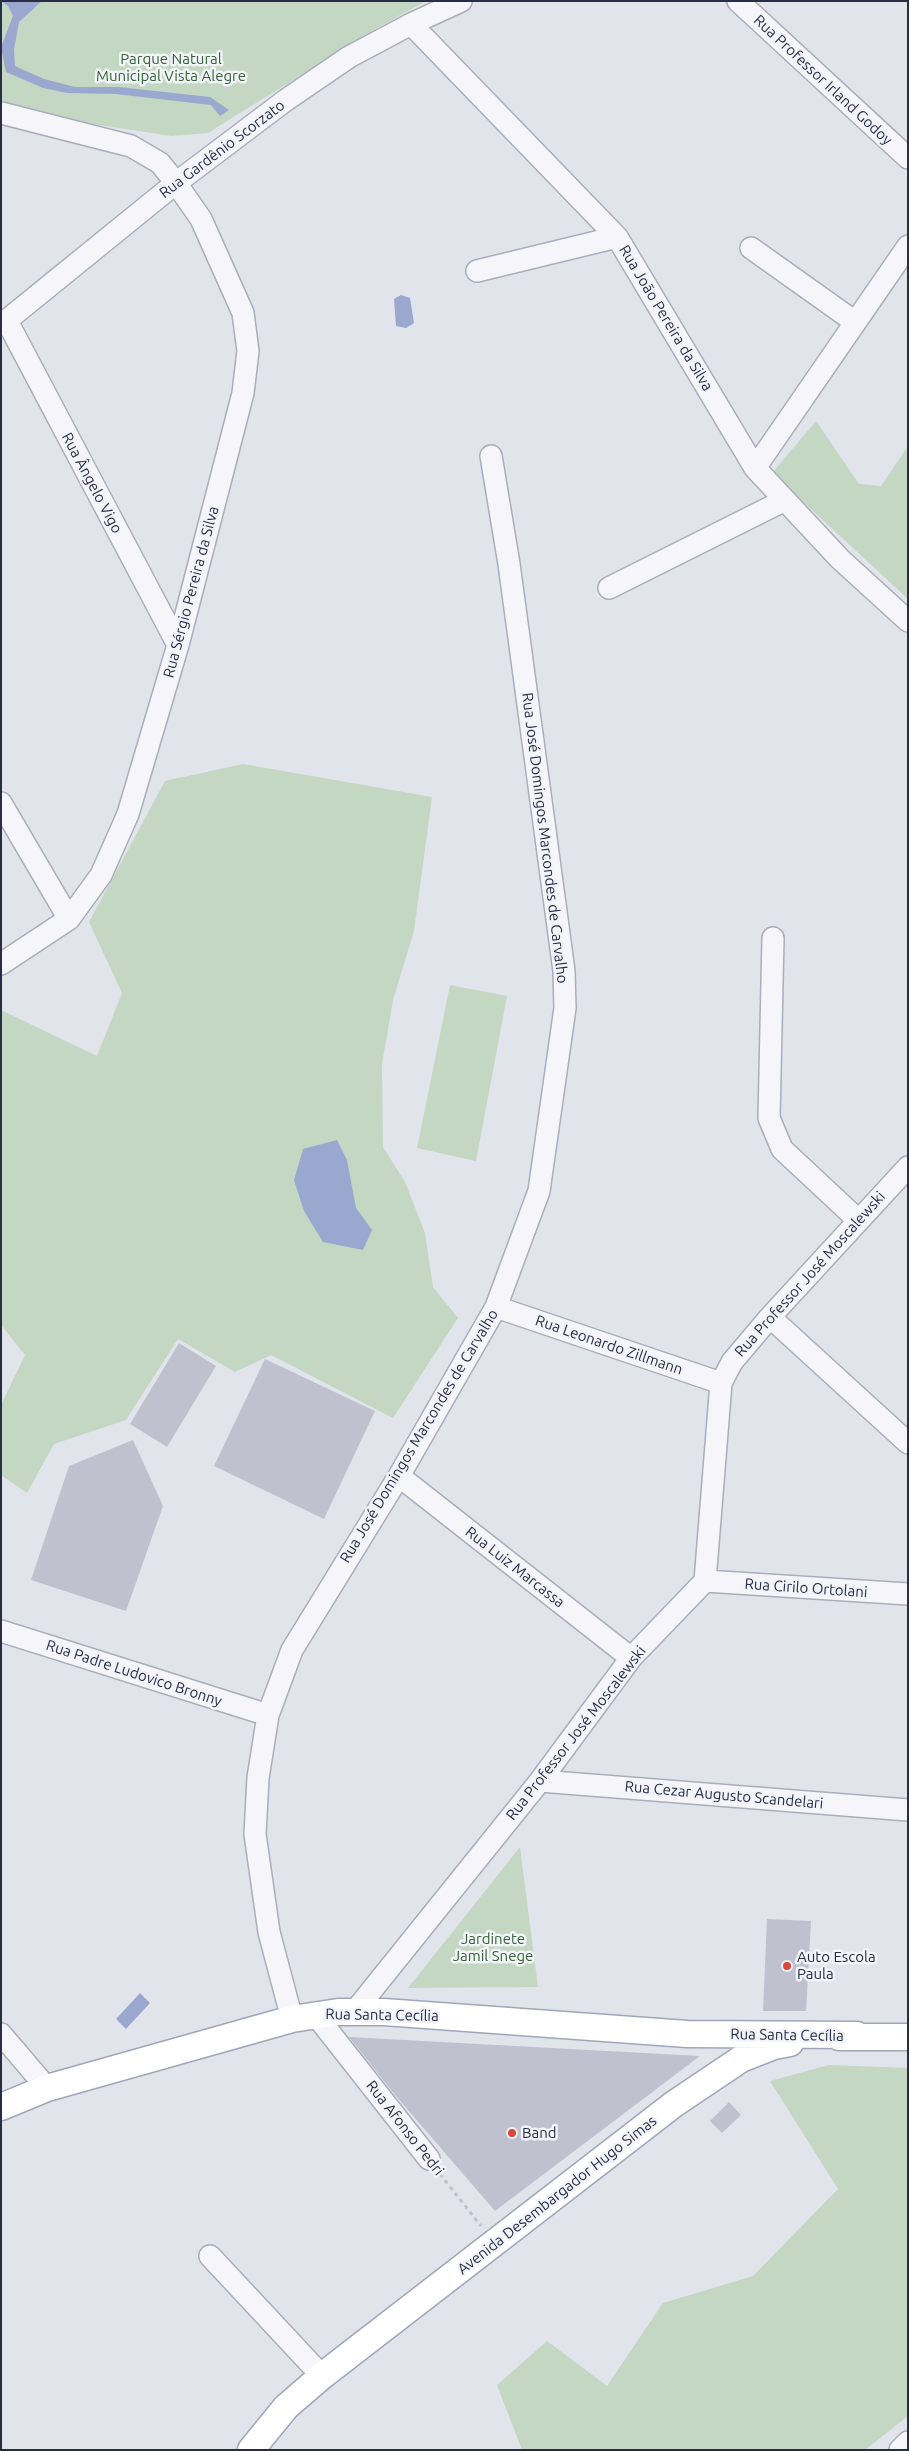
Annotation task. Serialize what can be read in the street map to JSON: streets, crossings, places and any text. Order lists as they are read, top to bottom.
{
  "streets": {
    "main road": ["Rua Santa Cecília", "Avenida Desembargador Hugo Simas"],
    "street": [
      "Rua Professor Irland Godoy",
      "Rua Gardênio Scorzato",
      "Rua João Pereira da Silva",
      "Rua Ângelo Vigo",
      "Rua Sérgio Pereira da Silva",
      "Rua José Domingos Marcondes de Carvalho",
      "Rua Professor José Moscalewski",
      "Rua Leonardo Zillmann",
      "Rua Luiz Marcassa",
      "Rua Cirilo Ortolani",
      "Rua Padre Ludovico Bronny",
      "Rua Cezar Augusto Scandelari",
      "Rua Afonso Pedri"
    ]
  },
  "crossings": [
    ["Rua Gardênio Scorzato", "Rua João Pereira da Silva"],
    ["Rua Gardênio Scorzato", "Rua Ângelo Vigo"],
    ["Rua Gardênio Scorzato", "Rua Sérgio Pereira da Silva"],
    ["Rua Ângelo Vigo", "Rua Sérgio Pereira da Silva"],
    ["Rua José Domingos Marcondes de Carvalho", "Rua Leonardo Zillmann"],
    ["Rua José Domingos Marcondes de Carvalho", "Rua Luiz Marcassa"],
    ["Rua José Domingos Marcondes de Carvalho", "Rua Padre Ludovico Bronny"],
    ["Rua José Domingos Marcondes de Carvalho", "Rua Santa Cecília"],
    ["Rua José Domingos Marcondes de Carvalho", "Rua Afonso Pedri"],
    ["Rua Professor José Moscalewski", "Rua Leonardo Zillmann"],
    ["Rua Professor José Moscalewski", "Rua Luiz Marcassa"],
    ["Rua Professor José Moscalewski", "Rua Cirilo Ortolani"],
    ["Rua Professor José Moscalewski", "Rua Cezar Augusto Scandelari"],
    ["Rua Professor José Moscalewski", "Rua Santa Cecília"],
    ["Rua Santa Cecília", "Rua Afonso Pedri"],
    ["Rua Santa Cecília", "Avenida Desembargador Hugo Simas"],
    ["Rua Afonso Pedri", "Avenida Desembargador Hugo Simas"]
  ],
  "parks": ["Parque Natural Municipal Vista Alegre", "Jardinete Jamil Snege"],
  "places": ["Auto Escola Paula", "Band"]
}
